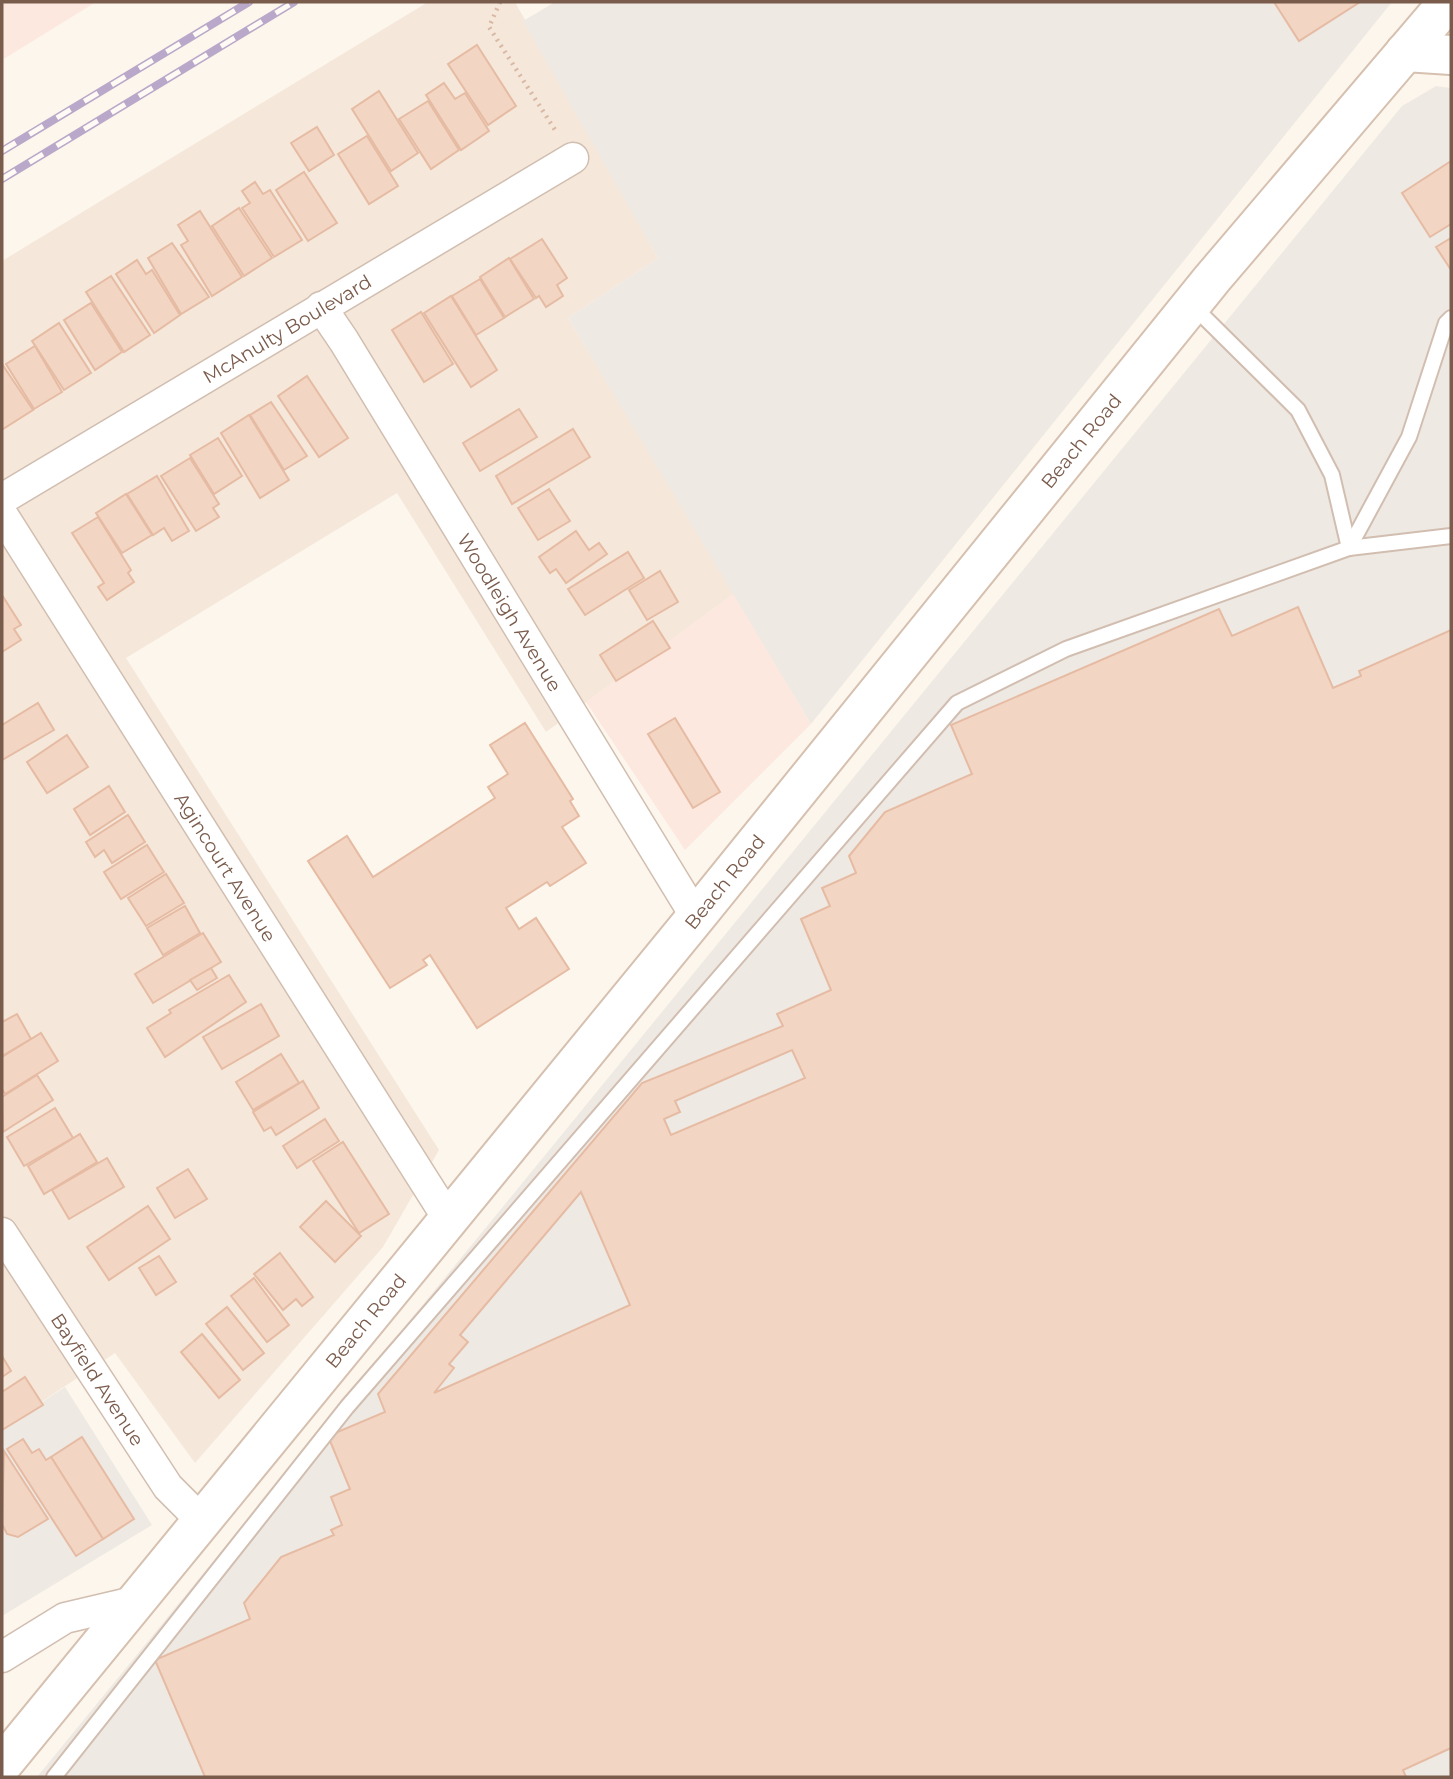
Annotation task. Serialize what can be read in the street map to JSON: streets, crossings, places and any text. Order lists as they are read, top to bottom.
{
  "streets": {
    "street": [
      "McAnulty Boulevard",
      "Beach Road",
      "Woodleigh Avenue",
      "Agincourt Avenue",
      "Bayfield Avenue"
    ]
  },
  "crossings": [
    ["McAnulty Boulevard", "Woodleigh Avenue"],
    ["Beach Road", "Woodleigh Avenue"],
    ["Beach Road", "Agincourt Avenue"],
    ["Beach Road", "Bayfield Avenue"]
  ]
}
